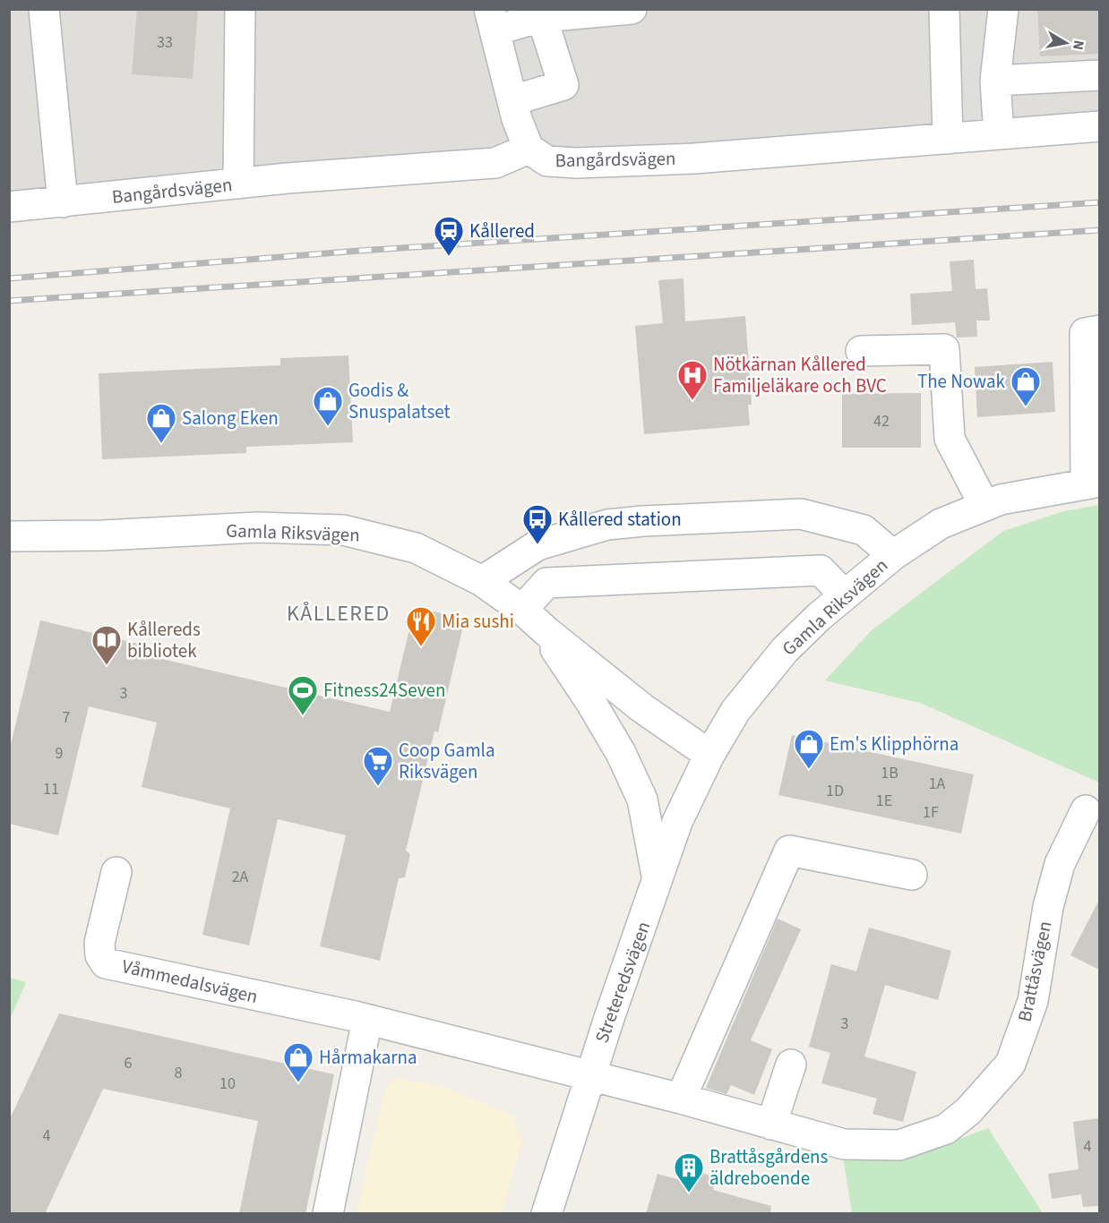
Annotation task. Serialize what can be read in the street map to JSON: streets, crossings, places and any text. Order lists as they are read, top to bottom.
{
  "streets": {
    "street": [
      "Bangårdsvägen",
      "Gamla Riksvägen",
      "Brattåsvägen",
      "Våmmedalsvägen",
      "Streteredsvägen"
    ]
  },
  "crossings": [
    ["Gamla Riksvägen", "Streteredsvägen"],
    ["Brattåsvägen", "Våmmedalsvägen"],
    ["Brattåsvägen", "Streteredsvägen"],
    ["Våmmedalsvägen", "Streteredsvägen"]
  ],
  "districts": ["KÅLLERED"],
  "places": {
    "station": ["Kållered"],
    "hospital": ["Nötkärnan Kållered Familjeläkare och BVC"],
    "shop": [
      "The Nowak",
      "Godis & Snuspalatset",
      "Salong Eken",
      "Em's Klipphörna",
      "Hårmakarna"
    ],
    "bus stop": ["Kållered station"],
    "restaurant": ["Mia sushi"],
    "library": ["Kållereds bibliotek"],
    "sports": ["Fitness24Seven"],
    "supermarket": ["Coop Gamla Riksvägen"],
    "building": ["Brattåsgårdens äldreboende"]
  },
  "house_numbers": [
    "33",
    "42",
    "3",
    "7",
    "9",
    "1B",
    "1A",
    "11",
    "1D",
    "1E",
    "1F",
    "2A",
    "3",
    "6",
    "8",
    "10",
    "4",
    "4"
  ],
  "north": "right"
}
